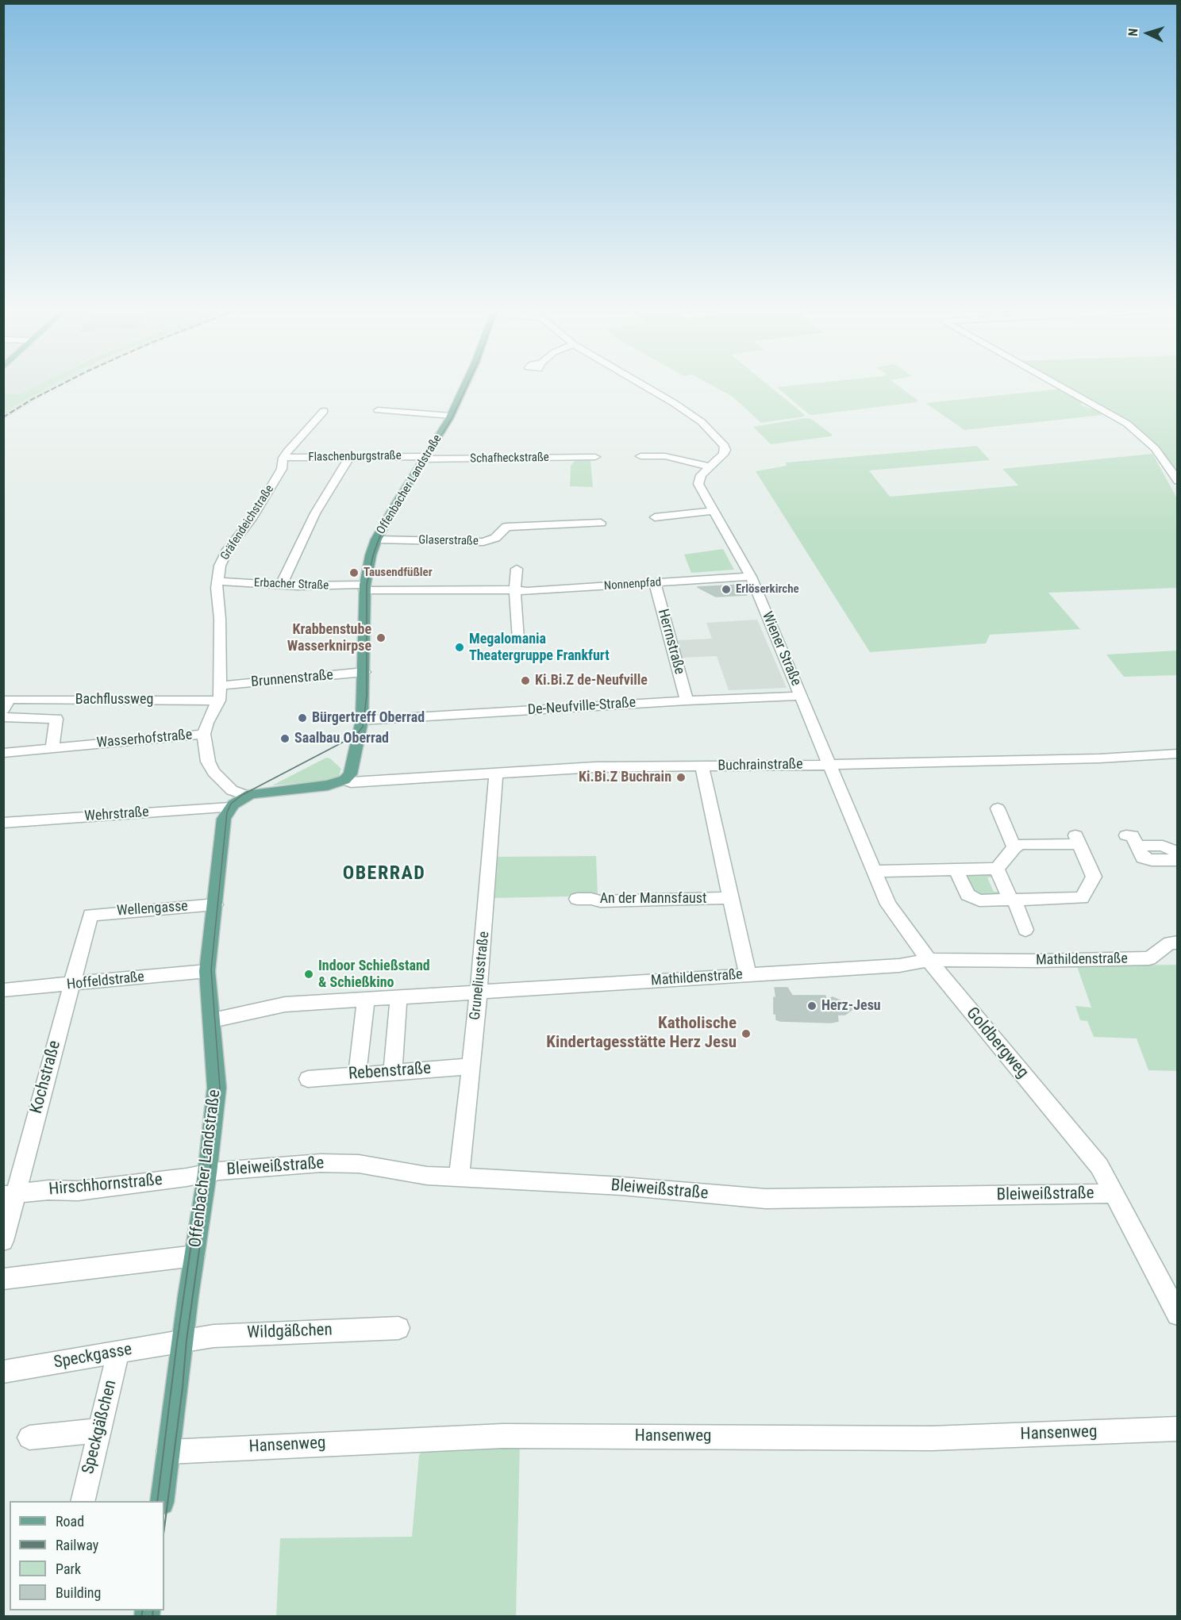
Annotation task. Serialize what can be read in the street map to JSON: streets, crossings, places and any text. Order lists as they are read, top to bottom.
{
  "streets": {
    "main road": ["Offenbacher Landstraße"],
    "street": [
      "Flaschenburgstraße",
      "Schafheckstraße",
      "Gräfendeichstraße",
      "Glaserstraße",
      "Erbacher Straße",
      "Nonnenpfad",
      "Herrnstraße",
      "Wiener Straße",
      "Brunnenstraße",
      "Bachflussweg",
      "De-Neufville-Straße",
      "Wasserhofstraße",
      "Buchrainstraße",
      "Wehrstraße",
      "An der Mannsfaust",
      "Wellengasse",
      "Mathildenstraße",
      "Gruneliusstraße",
      "Hoffeldstraße",
      "Goldbergweg",
      "Rebenstraße",
      "Kochstraße",
      "Bleiweißstraße",
      "Hirschhornstraße",
      "Wildgäßchen",
      "Speckgasse",
      "Speckgäßchen",
      "Hansenweg"
    ]
  },
  "crossings": [
    ["Flaschenburgstraße", "Schafheckstraße"],
    ["Flaschenburgstraße", "Offenbacher Landstraße"],
    ["Flaschenburgstraße", "Gräfendeichstraße"],
    ["Schafheckstraße", "Offenbacher Landstraße"],
    ["Offenbacher Landstraße", "Glaserstraße"],
    ["Offenbacher Landstraße", "Erbacher Straße"],
    ["Offenbacher Landstraße", "Nonnenpfad"],
    ["Offenbacher Landstraße", "Brunnenstraße"],
    ["Offenbacher Landstraße", "De-Neufville-Straße"],
    ["Offenbacher Landstraße", "Buchrainstraße"],
    ["Offenbacher Landstraße", "Wehrstraße"],
    ["Offenbacher Landstraße", "Wellengasse"],
    ["Offenbacher Landstraße", "Mathildenstraße"],
    ["Offenbacher Landstraße", "Hoffeldstraße"],
    ["Offenbacher Landstraße", "Bleiweißstraße"],
    ["Offenbacher Landstraße", "Hirschhornstraße"],
    ["Offenbacher Landstraße", "Wildgäßchen"],
    ["Offenbacher Landstraße", "Speckgasse"],
    ["Offenbacher Landstraße", "Hansenweg"],
    ["Gräfendeichstraße", "Erbacher Straße"],
    ["Gräfendeichstraße", "Brunnenstraße"],
    ["Gräfendeichstraße", "Bachflussweg"],
    ["Gräfendeichstraße", "Wasserhofstraße"],
    ["Erbacher Straße", "Nonnenpfad"],
    ["Nonnenpfad", "Herrnstraße"],
    ["Nonnenpfad", "Wiener Straße"],
    ["Herrnstraße", "De-Neufville-Straße"],
    ["Wiener Straße", "De-Neufville-Straße"],
    ["Wiener Straße", "Buchrainstraße"],
    ["Wiener Straße", "Goldbergweg"],
    ["Buchrainstraße", "An der Mannsfaust"],
    ["Buchrainstraße", "Gruneliusstraße"],
    ["Buchrainstraße", "Goldbergweg"],
    ["An der Mannsfaust", "Mathildenstraße"],
    ["Wellengasse", "Kochstraße"],
    ["Mathildenstraße", "Gruneliusstraße"],
    ["Mathildenstraße", "Goldbergweg"],
    ["Gruneliusstraße", "Rebenstraße"],
    ["Gruneliusstraße", "Bleiweißstraße"],
    ["Hoffeldstraße", "Kochstraße"],
    ["Goldbergweg", "Bleiweißstraße"],
    ["Kochstraße", "Hirschhornstraße"],
    ["Bleiweißstraße", "Hirschhornstraße"],
    ["Wildgäßchen", "Speckgasse"],
    ["Speckgasse", "Speckgäßchen"]
  ],
  "districts": ["OBERRAD"],
  "places": [
    "Tausendfüßler",
    "Erlöserkirche",
    "Krabbenstube Wasserknirpse",
    "Megalomania Theatergruppe Frankfurt",
    "Ki.Bi.Z de-Neufville",
    "Bürgertreff Oberrad",
    "Saalbau Oberrad",
    "Ki.Bi.Z Buchrain",
    "Indoor Schießstand & Schießkino",
    "Herz-Jesu",
    "Katholische Kindertagesstätte Herz Jesu"
  ],
  "legend": [
    "Road",
    "Railway",
    "Park",
    "Building"
  ],
  "north": "left"
}
